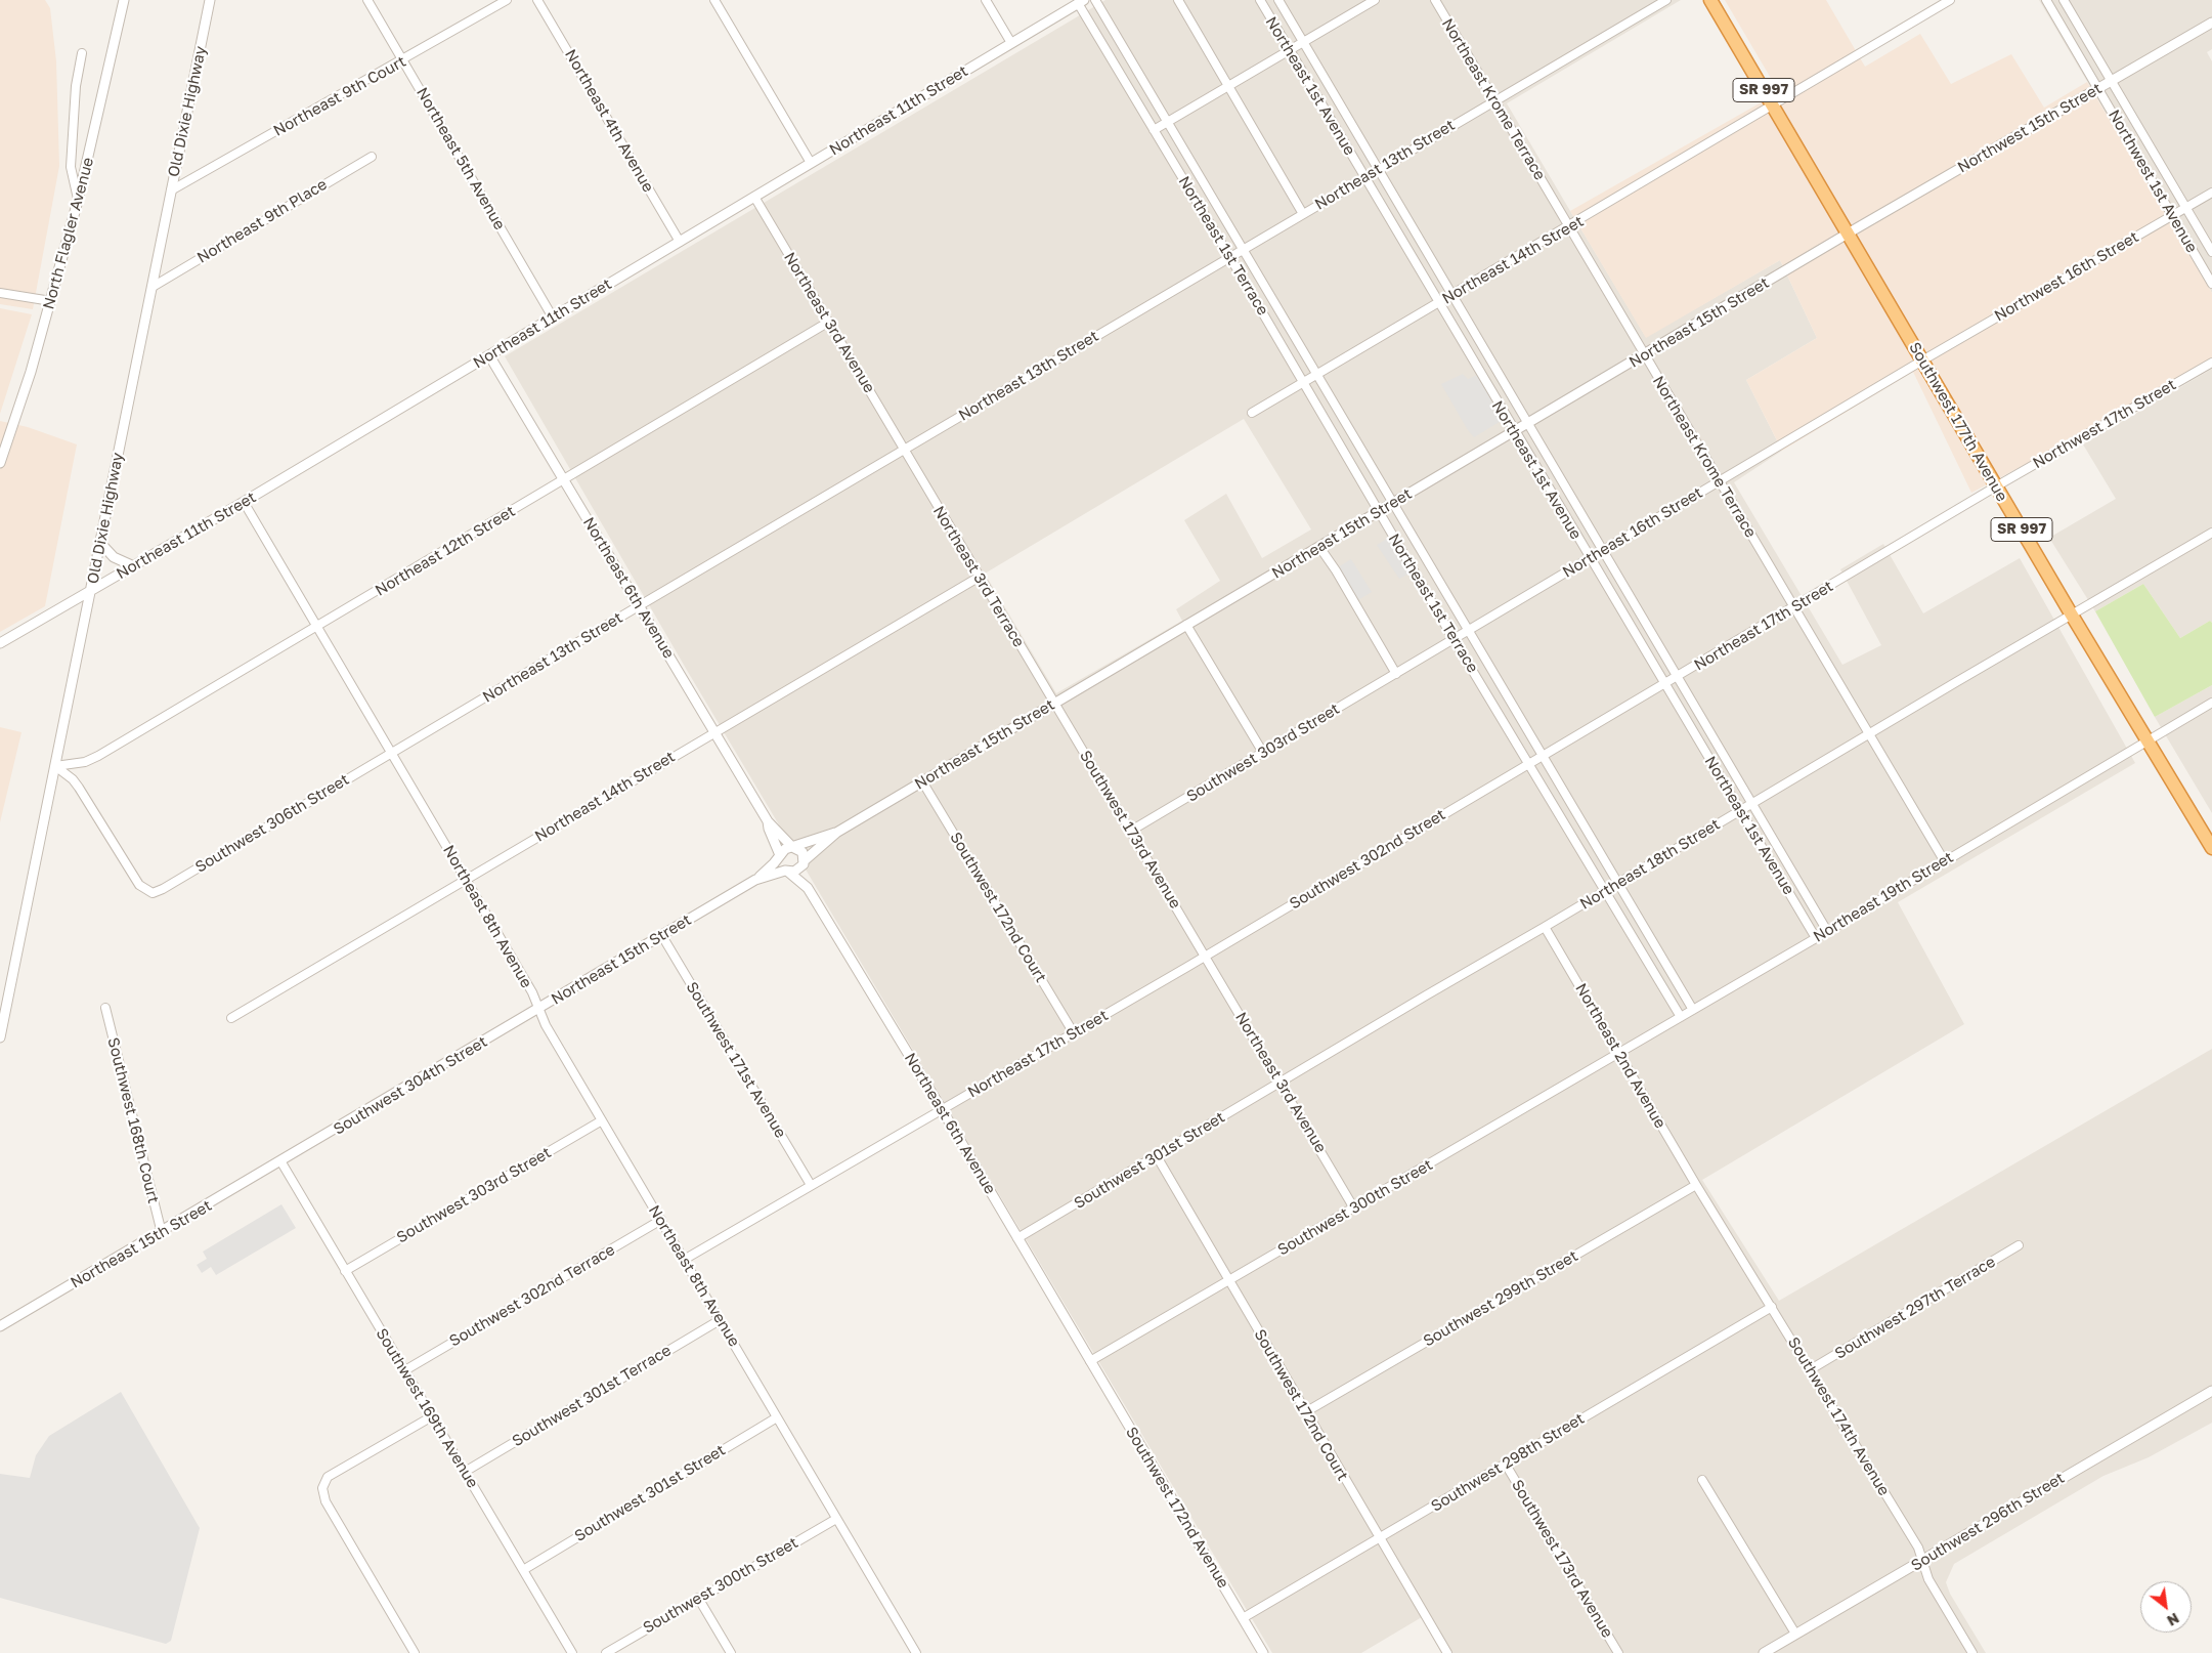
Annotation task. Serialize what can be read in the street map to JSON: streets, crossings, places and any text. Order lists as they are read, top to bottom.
{
  "streets": {
    "highway": ["SR 997", "Southwest 177th Avenue"],
    "street": [
      "Northeast 1st Avenue",
      "Northeast 9th Court",
      "Northeast Krome Terrace",
      "Northeast 11th Street",
      "Old Dixie Highway",
      "Northeast 4th Avenue",
      "Northwest 15th Street",
      "Northeast 5th Avenue",
      "Northeast 13th Street",
      "Northwest 1st Avenue",
      "Northeast 9th Place",
      "North Flagler Avenue",
      "Northeast 1st Terrace",
      "Northeast 14th Street",
      "Northwest 16th Street",
      "Northeast 3rd Avenue",
      "Northeast 15th Street",
      "Northwest 17th Street",
      "Northeast 16th Street",
      "Northeast 12th Street",
      "Northeast 3rd Terrace",
      "Northeast 6th Avenue",
      "Northeast 17th Street",
      "Southwest 303rd Street",
      "Southwest 306th Street",
      "Southwest 173rd Avenue",
      "Southwest 302nd Street",
      "Northeast 18th Street",
      "Northeast 19th Street",
      "Southwest 172nd Court",
      "Northeast 8th Avenue",
      "Northeast 2nd Avenue",
      "Southwest 171st Avenue",
      "Southwest 304th Street",
      "Southwest 168th Court",
      "Southwest 301st Street",
      "Southwest 300th Street",
      "Southwest 302nd Terrace",
      "Southwest 299th Street",
      "Southwest 297th Terrace",
      "Southwest 301st Terrace",
      "Southwest 169th Avenue",
      "Southwest 174th Avenue",
      "Southwest 298th Street",
      "Southwest 172nd Avenue",
      "Southwest 296th Street"
    ]
  },
  "crossings": [
    ["Northeast 1st Avenue", "Northeast 13th Street"],
    ["Northeast 1st Avenue", "Northeast 14th Street"],
    ["Northeast 1st Avenue", "Northeast 15th Street"],
    ["Northeast 1st Avenue", "Northeast 16th Street"],
    ["Northeast 1st Avenue", "Northeast 17th Street"],
    ["Northeast 1st Avenue", "Northeast 18th Street"],
    ["Northeast 1st Avenue", "Northeast 19th Street"],
    ["SR 997", "Northeast 14th Street"],
    ["SR 997", "Southwest 177th Avenue"],
    ["Northeast 9th Court", "Old Dixie Highway"],
    ["Northeast 9th Court", "Northeast 5th Avenue"],
    ["Northeast Krome Terrace", "Northeast 13th Street"],
    ["Northeast Krome Terrace", "Northeast 14th Street"],
    ["Northeast Krome Terrace", "Northeast 15th Street"],
    ["Northeast Krome Terrace", "Northeast 16th Street"],
    ["Northeast Krome Terrace", "Northeast 17th Street"],
    ["Northeast Krome Terrace", "Northeast 18th Street"],
    ["Northeast Krome Terrace", "Northeast 19th Street"],
    ["Northeast 11th Street", "Old Dixie Highway"],
    ["Northeast 11th Street", "Northeast 4th Avenue"],
    ["Northeast 11th Street", "Northeast 5th Avenue"],
    ["Northeast 11th Street", "Northeast 1st Terrace"],
    ["Northeast 11th Street", "Northeast 3rd Avenue"],
    ["Northeast 11th Street", "Northeast 6th Avenue"],
    ["Northeast 11th Street", "Northeast 8th Avenue"],
    ["Old Dixie Highway", "Northeast 9th Place"],
    ["Old Dixie Highway", "Northeast 12th Street"],
    ["Old Dixie Highway", "Southwest 306th Street"],
    ["Northwest 15th Street", "Northwest 1st Avenue"],
    ["Northwest 15th Street", "Northeast 15th Street"],
    ["Northwest 15th Street", "Southwest 177th Avenue"],
    ["Northeast 13th Street", "Northeast 1st Terrace"],
    ["Northeast 13th Street", "Northeast 3rd Avenue"],
    ["Northeast 13th Street", "Northeast 3rd Terrace"],
    ["Northeast 13th Street", "Northeast 6th Avenue"],
    ["Northeast 13th Street", "Southwest 306th Street"],
    ["Northeast 13th Street", "Northeast 8th Avenue"],
    ["Northwest 1st Avenue", "Northwest 16th Street"],
    ["Northeast 1st Terrace", "Northeast 14th Street"],
    ["Northeast 1st Terrace", "Northeast 15th Street"],
    ["Northeast 1st Terrace", "Northeast 16th Street"],
    ["Northeast 1st Terrace", "Northeast 17th Street"],
    ["Northeast 1st Terrace", "Southwest 302nd Street"],
    ["Northeast 1st Terrace", "Northeast 18th Street"],
    ["Northeast 1st Terrace", "Northeast 19th Street"],
    ["Northeast 14th Street", "Southwest 177th Avenue"],
    ["Northeast 14th Street", "Northeast 3rd Terrace"],
    ["Northeast 14th Street", "Northeast 6th Avenue"],
    ["Northeast 14th Street", "Northeast 8th Avenue"],
    ["Northwest 16th Street", "Southwest 177th Avenue"],
    ["Northwest 16th Street", "Northeast 16th Street"],
    ["Northeast 3rd Avenue", "Northeast 12th Street"],
    ["Northeast 3rd Avenue", "Northeast 3rd Terrace"],
    ["Northeast 3rd Avenue", "Northeast 17th Street"],
    ["Northeast 3rd Avenue", "Southwest 173rd Avenue"],
    ["Northeast 3rd Avenue", "Southwest 302nd Street"],
    ["Northeast 3rd Avenue", "Northeast 18th Street"],
    ["Northeast 3rd Avenue", "Southwest 301st Street"],
    ["Northeast 3rd Avenue", "Southwest 300th Street"],
    ["Northeast 15th Street", "Southwest 177th Avenue"],
    ["Northeast 15th Street", "Northeast 3rd Terrace"],
    ["Northeast 15th Street", "Northeast 6th Avenue"],
    ["Northeast 15th Street", "Southwest 173rd Avenue"],
    ["Northeast 15th Street", "Southwest 172nd Court"],
    ["Northeast 15th Street", "Northeast 8th Avenue"],
    ["Northeast 15th Street", "Southwest 171st Avenue"],
    ["Northeast 15th Street", "Southwest 304th Street"],
    ["Northeast 15th Street", "Southwest 168th Court"],
    ["Northeast 15th Street", "Southwest 169th Avenue"],
    ["Southwest 177th Avenue", "Northwest 17th Street"],
    ["Southwest 177th Avenue", "Northeast 16th Street"],
    ["Southwest 177th Avenue", "Northeast 17th Street"],
    ["Southwest 177th Avenue", "Northeast 18th Street"],
    ["Southwest 177th Avenue", "Northeast 19th Street"],
    ["Northwest 17th Street", "Northeast 17th Street"],
    ["Northeast 16th Street", "Southwest 303rd Street"],
    ["Northeast 12th Street", "Northeast 6th Avenue"],
    ["Northeast 12th Street", "Southwest 306th Street"],
    ["Northeast 12th Street", "Northeast 8th Avenue"],
    ["Northeast 3rd Terrace", "Southwest 173rd Avenue"],
    ["Northeast 6th Avenue", "Northeast 17th Street"],
    ["Northeast 6th Avenue", "Southwest 301st Street"],
    ["Northeast 6th Avenue", "Southwest 300th Street"],
    ["Northeast 6th Avenue", "Southwest 172nd Avenue"],
    ["Northeast 17th Street", "Southwest 173rd Avenue"],
    ["Northeast 17th Street", "Southwest 302nd Street"],
    ["Northeast 17th Street", "Southwest 172nd Court"],
    ["Northeast 17th Street", "Northeast 8th Avenue"],
    ["Northeast 17th Street", "Southwest 171st Avenue"],
    ["Southwest 303rd Street", "Southwest 173rd Avenue"],
    ["Southwest 303rd Street", "Northeast 8th Avenue"],
    ["Southwest 303rd Street", "Southwest 169th Avenue"],
    ["Southwest 306th Street", "Northeast 8th Avenue"],
    ["Southwest 173rd Avenue", "Southwest 302nd Street"],
    ["Southwest 173rd Avenue", "Southwest 298th Street"],
    ["Northeast 18th Street", "Northeast 2nd Avenue"],
    ["Northeast 18th Street", "Southwest 301st Street"],
    ["Northeast 19th Street", "Northeast 2nd Avenue"],
    ["Northeast 19th Street", "Southwest 300th Street"],
    ["Southwest 172nd Court", "Southwest 301st Street"],
    ["Southwest 172nd Court", "Southwest 300th Street"],
    ["Southwest 172nd Court", "Southwest 299th Street"],
    ["Southwest 172nd Court", "Southwest 298th Street"],
    ["Northeast 8th Avenue", "Southwest 304th Street"],
    ["Northeast 8th Avenue", "Southwest 301st Street"],
    ["Northeast 8th Avenue", "Southwest 300th Street"],
    ["Northeast 8th Avenue", "Southwest 302nd Terrace"],
    ["Northeast 8th Avenue", "Southwest 301st Terrace"],
    ["Northeast 2nd Avenue", "Southwest 300th Street"],
    ["Northeast 2nd Avenue", "Southwest 299th Street"],
    ["Northeast 2nd Avenue", "Southwest 174th Avenue"],
    ["Southwest 304th Street", "Southwest 169th Avenue"],
    ["Southwest 301st Street", "Southwest 169th Avenue"],
    ["Southwest 300th Street", "Southwest 172nd Avenue"],
    ["Southwest 302nd Terrace", "Southwest 169th Avenue"],
    ["Southwest 299th Street", "Southwest 174th Avenue"],
    ["Southwest 297th Terrace", "Southwest 174th Avenue"],
    ["Southwest 301st Terrace", "Southwest 169th Avenue"],
    ["Southwest 174th Avenue", "Southwest 298th Street"],
    ["Southwest 174th Avenue", "Southwest 296th Street"],
    ["Southwest 298th Street", "Southwest 172nd Avenue"]
  ],
  "north": "bottom right"
}
